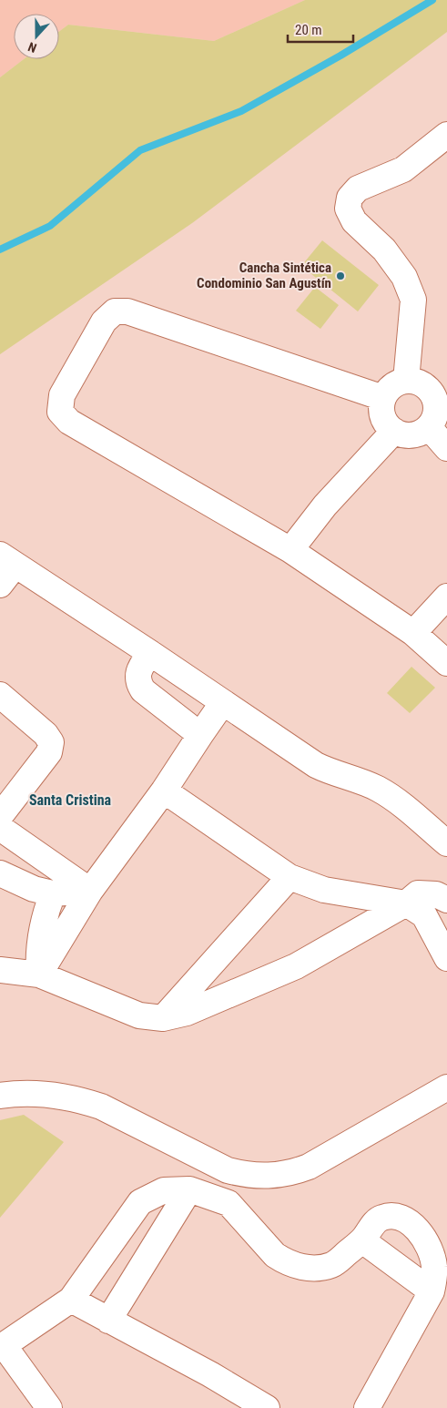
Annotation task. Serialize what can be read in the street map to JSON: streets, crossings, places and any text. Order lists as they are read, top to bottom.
{
  "districts": ["Santa Cristina"],
  "places": ["Cancha Sintética Condominio San Agustín"],
  "scale_bar": "20 m",
  "north": "bottom"
}
